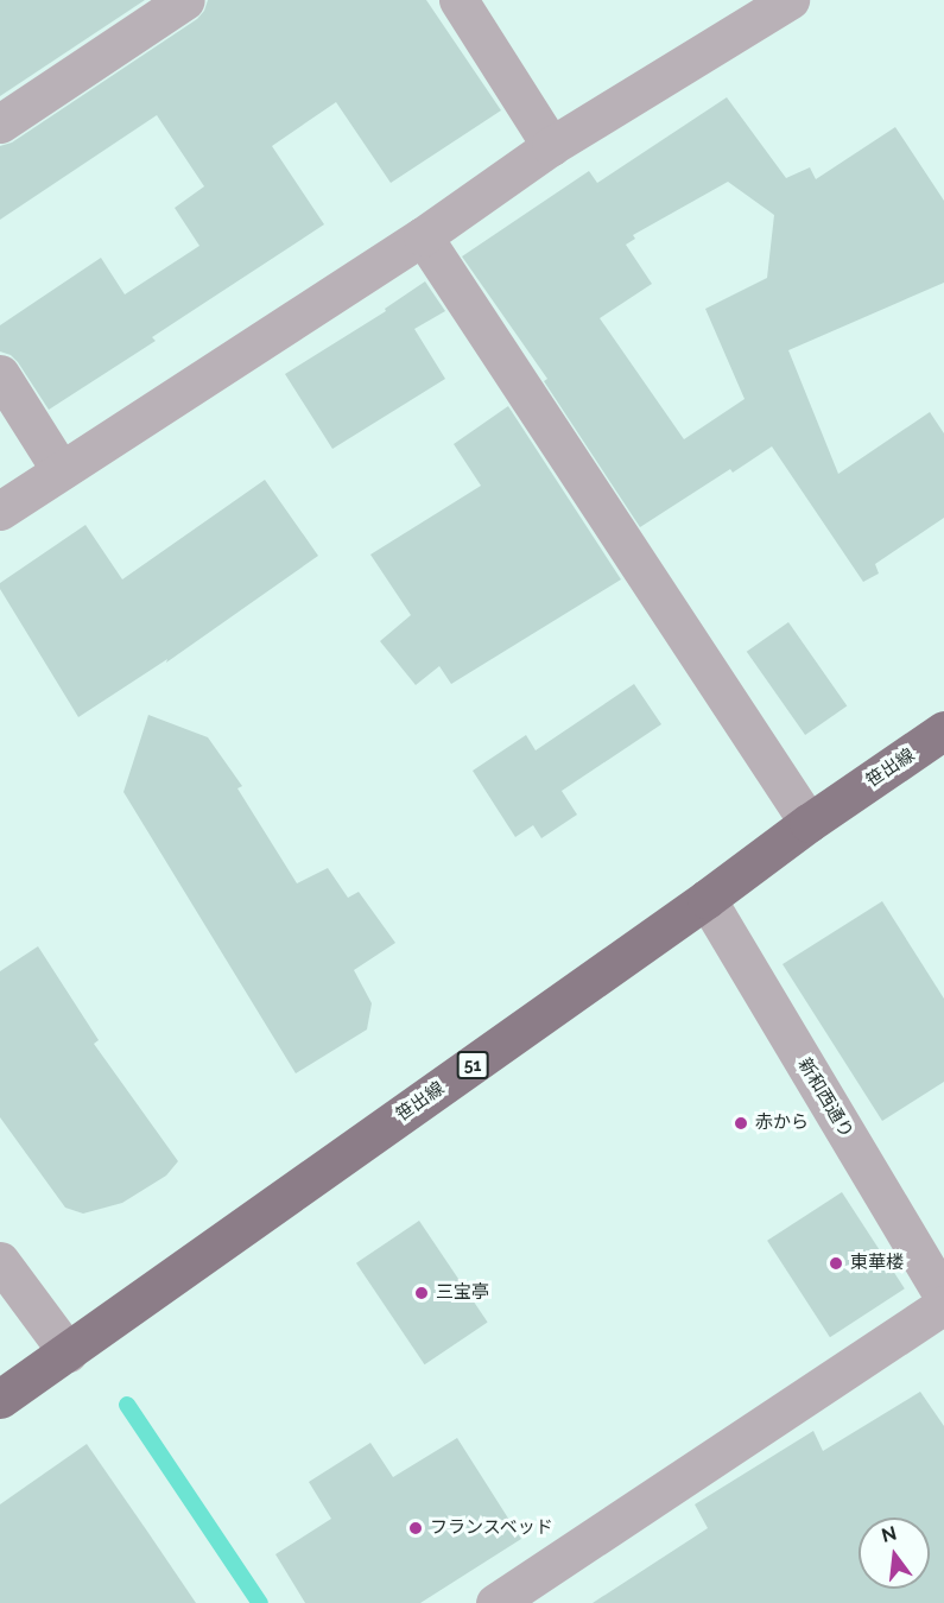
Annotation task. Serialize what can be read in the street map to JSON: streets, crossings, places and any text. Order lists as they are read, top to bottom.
{
  "streets": {
    "main road": ["笹出線", "51"],
    "street": ["新和西通り"]
  },
  "crossings": [
    ["笹出線", "新和西通り"]
  ],
  "places": [
    "赤から",
    "東華楼",
    "三宝亭",
    "フランスベッド"
  ],
  "north": "top"
}
